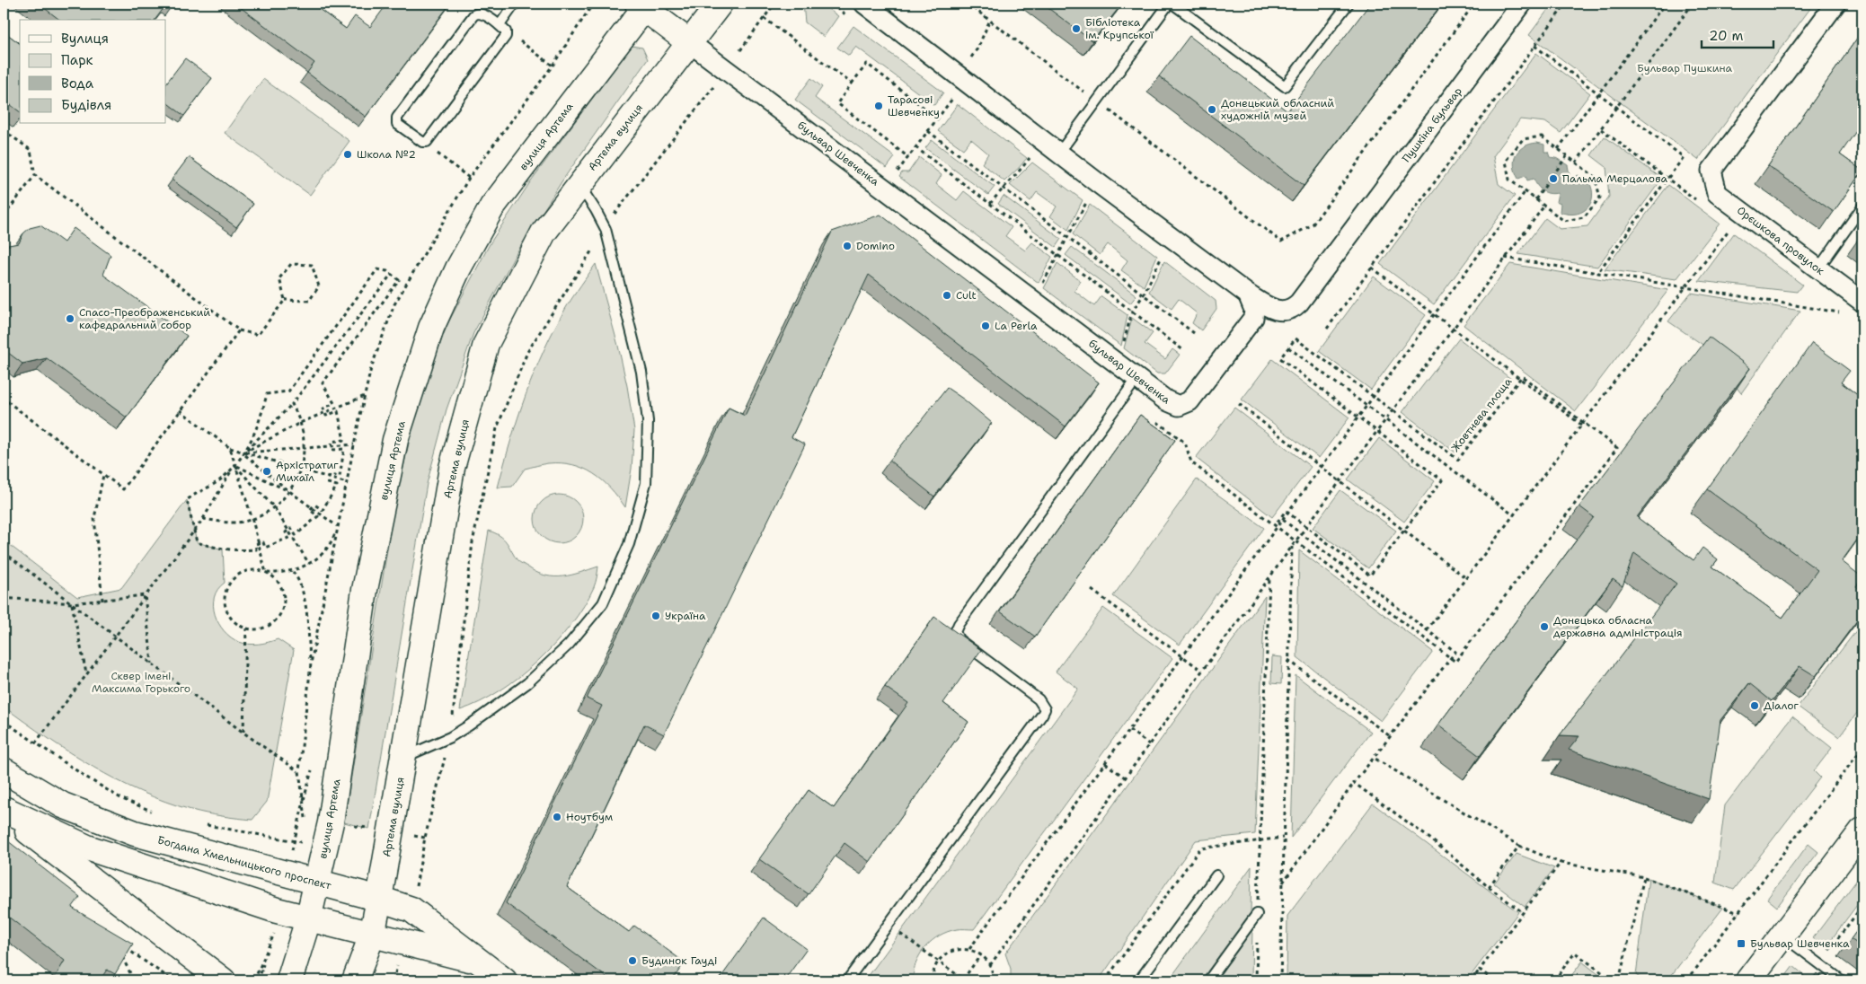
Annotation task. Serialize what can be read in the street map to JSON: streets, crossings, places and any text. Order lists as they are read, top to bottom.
{
  "streets": {
    "main road": ["вулиця Артема", "Артема вулиця", "Богдана Хмельницького проспект"],
    "street": ["Пушкіна бульвар", "бульвар Шевченка", "Орєшкова провулок"],
    "path": ["Жовтнева площа"]
  },
  "crossings": [
    ["Пушкіна бульвар", "бульвар Шевченка"],
    ["вулиця Артема", "Богдана Хмельницького проспект"],
    ["Артема вулиця", "бульвар Шевченка"],
    ["Артема вулиця", "Богдана Хмельницького проспект"]
  ],
  "parks": ["Бульвар Пушкина", "Сквер імені Максима Горького"],
  "places": {
    "other": [
      "Бібліотека ім. Крупської",
      "Тарасові Шевченку",
      "Донецький обласний художній музей",
      "Школа №2",
      "Пальма Мерцалова",
      "Domino",
      "Cult",
      "Спасо-Преображенський кафедральний собор",
      "La Perla",
      "Архістратиг Михаїл",
      "Україна",
      "Донецька обласна державна адміністрація",
      "Діалог",
      "Ноутбум",
      "Будинок Гауді"
    ],
    "transit": ["Бульвар Шевченка"]
  },
  "legend": [
    "Вулиця",
    "Парк",
    "Вода",
    "Будівля"
  ],
  "scale_bar": "20 m"
}
